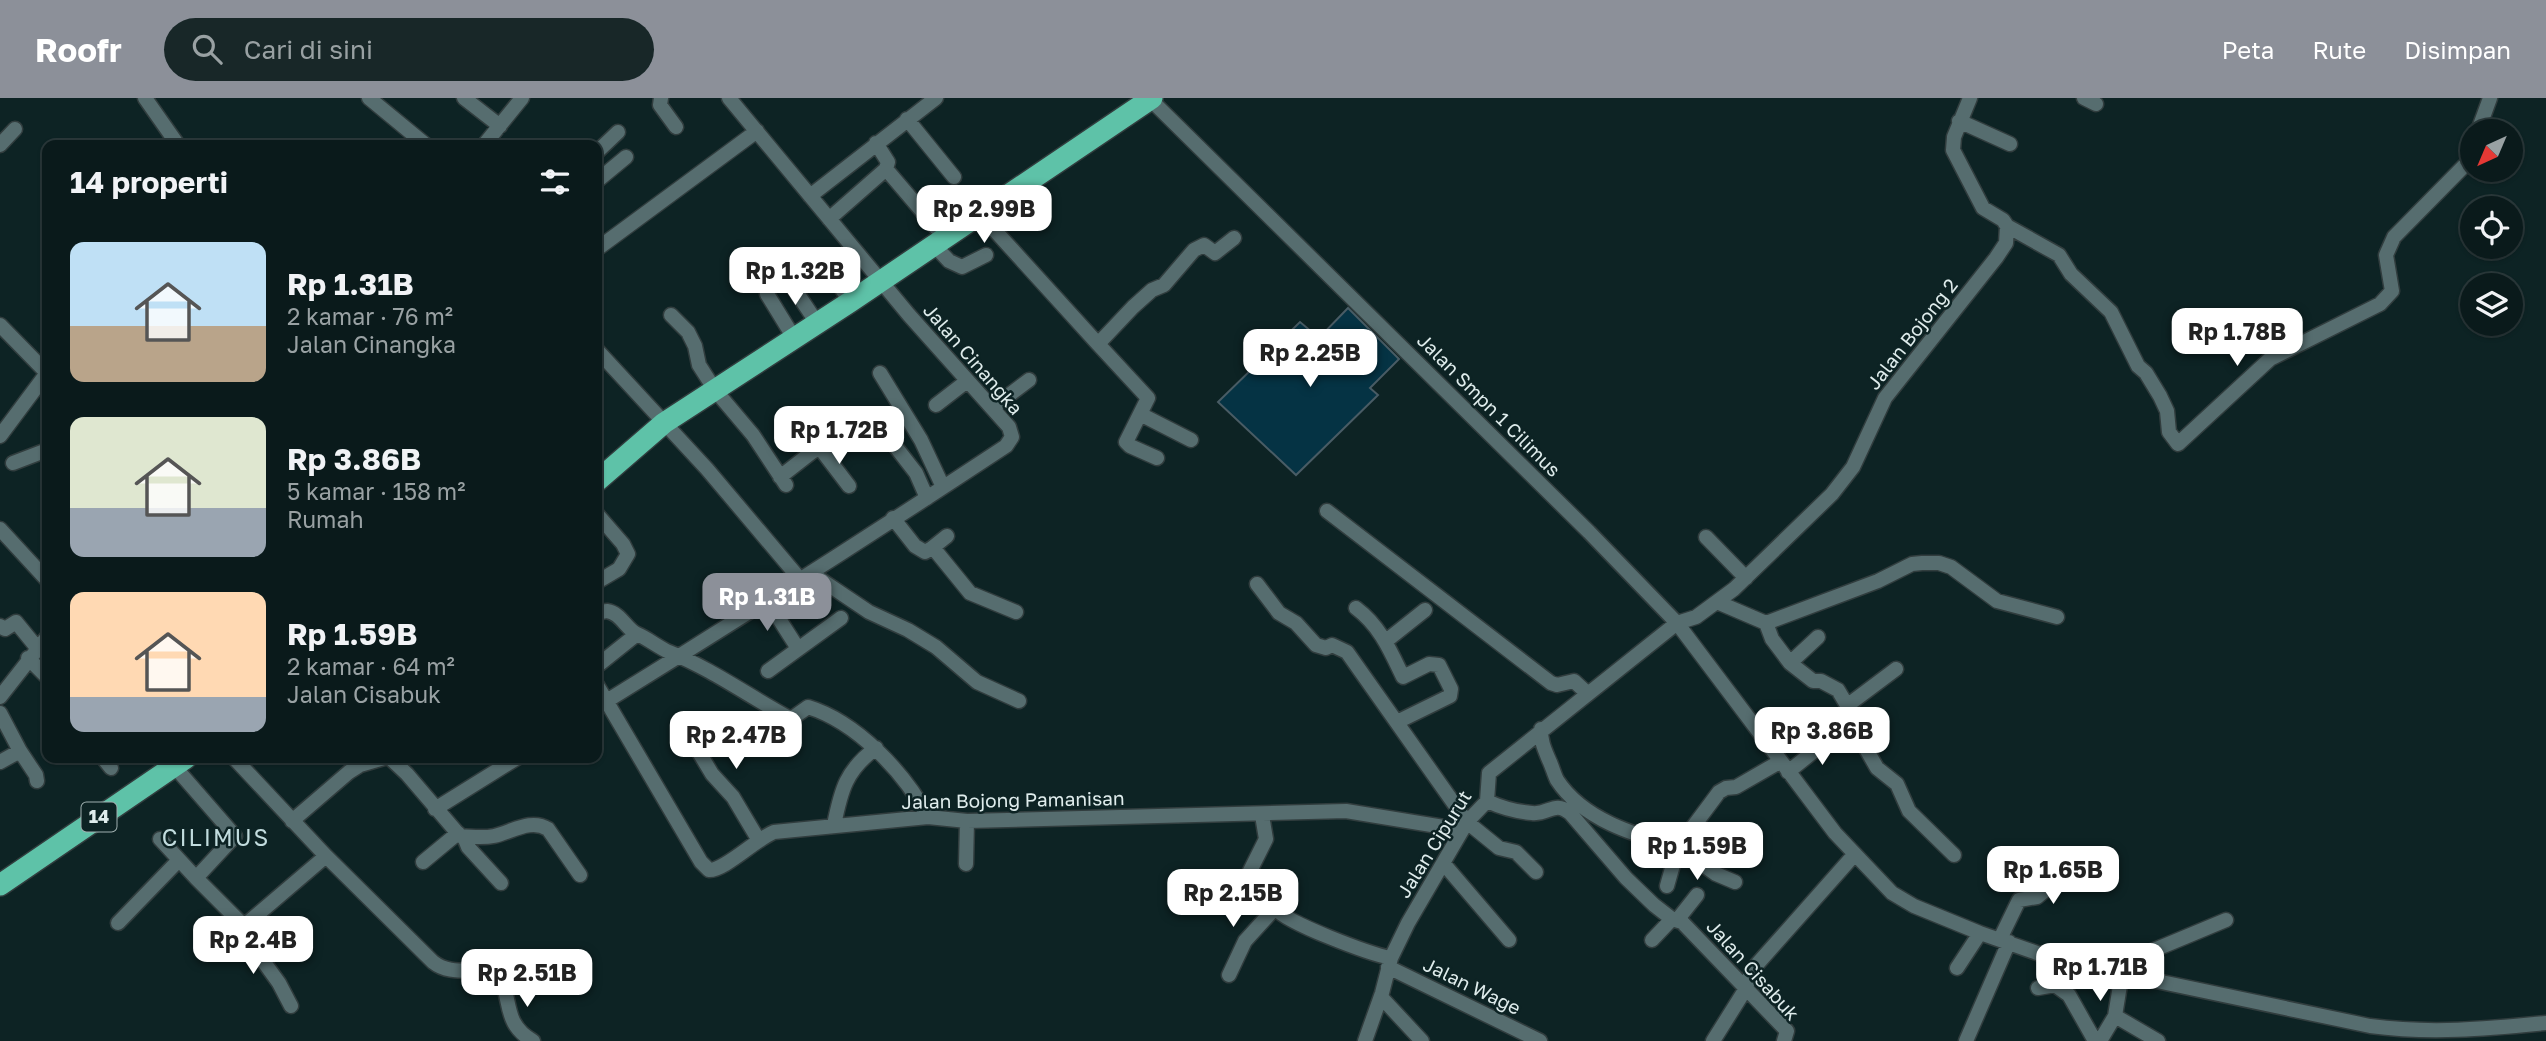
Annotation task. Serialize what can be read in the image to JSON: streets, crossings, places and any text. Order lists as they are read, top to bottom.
{
  "streets": {
    "highway": ["14"],
    "street": [
      "Jalan Bojong 2",
      "Jalan Cinangka",
      "Jalan Smpn 1 Cilimus",
      "Jalan Bojong Pamanisan",
      "Jalan Cipurut",
      "Jalan Cisabuk",
      "Jalan Wage"
    ]
  },
  "crossings": [
    ["Jalan Bojong 2", "Jalan Smpn 1 Cilimus"],
    ["Jalan Bojong 2", "Jalan Cipurut"],
    ["Jalan Smpn 1 Cilimus", "Jalan Cipurut"],
    ["Jalan Bojong Pamanisan", "Jalan Cipurut"],
    ["Jalan Cipurut", "Jalan Cisabuk"],
    ["Jalan Cipurut", "Jalan Wage"]
  ],
  "districts": ["CILIMUS"],
  "north": "bottom left",
  "page": {
    "header": "Roofr",
    "search": "Cari di sini",
    "nav": ["Peta", "Rute", "Disimpan"],
    "heading": "14 properti",
    "price": [
      "Rp 2.99B",
      "Rp 1.32B",
      "Rp 1.78B",
      "Rp 2.25B",
      "Rp 1.72B",
      "Rp 1.31B",
      "Rp 3.86B",
      "Rp 2.47B",
      "Rp 1.59B",
      "Rp 1.65B",
      "Rp 2.15B",
      "Rp 2.4B",
      "Rp 1.71B",
      "Rp 2.51B"
    ],
    "list": [
      {
        "name": "Rp 1.31B",
        "note": "2 kamar · 76 m² · Jalan Cinangka"
      },
      {
        "name": "Rp 3.86B",
        "note": "5 kamar · 158 m² · Rumah"
      },
      {
        "name": "Rp 1.59B",
        "note": "2 kamar · 64 m² · Jalan Cisabuk"
      }
    ]
  }
}
